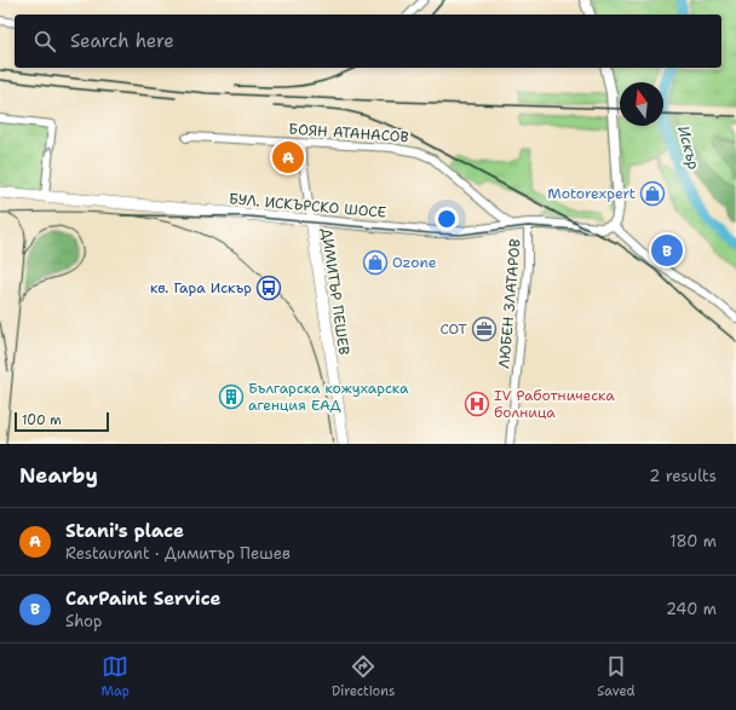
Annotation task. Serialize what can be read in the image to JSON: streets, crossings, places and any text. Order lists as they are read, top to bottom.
{
  "streets": {
    "main road": ["БУЛ. ИСКЪРСКО ШОСЕ", "ДИМИТЪР ПЕШЕВ"],
    "street": ["БОЯН АТАНАСОВ", "ЛЮБЕН ЗЛАТАРОВ"]
  },
  "crossings": [
    ["БОЯН АТАНАСОВ", "БУЛ. ИСКЪРСКО ШОСЕ"],
    ["БОЯН АТАНАСОВ", "ДИМИТЪР ПЕШЕВ"],
    ["БУЛ. ИСКЪРСКО ШОСЕ", "ДИМИТЪР ПЕШЕВ"],
    ["БУЛ. ИСКЪРСКО ШОСЕ", "ЛЮБЕН ЗЛАТАРОВ"]
  ],
  "water": ["Искър"],
  "places": {
    "shop": ["Motorexpert", "Ozone"],
    "bus stop": ["кв. Гара Искър"],
    "office": ["СОТ"],
    "building": ["Българска кожухарска агенция ЕАД"],
    "hospital": ["IV Работническа болница"]
  },
  "scale_bar": "100 m",
  "north": "top",
  "page": {
    "search": "Search here",
    "pins": ["A", "B"],
    "scale": "100 m",
    "heading": ["Nearby", "2 results"],
    "list": [
      {
        "mark": "A",
        "name": "Stani's place",
        "note": "Restaurant · Димитър Пешев",
        "value": "180 m"
      },
      {
        "mark": "B",
        "name": "CarPaint Service",
        "note": "Shop",
        "value": "240 m"
      }
    ],
    "nav": ["Map", "Directions", "Saved"]
  }
}
